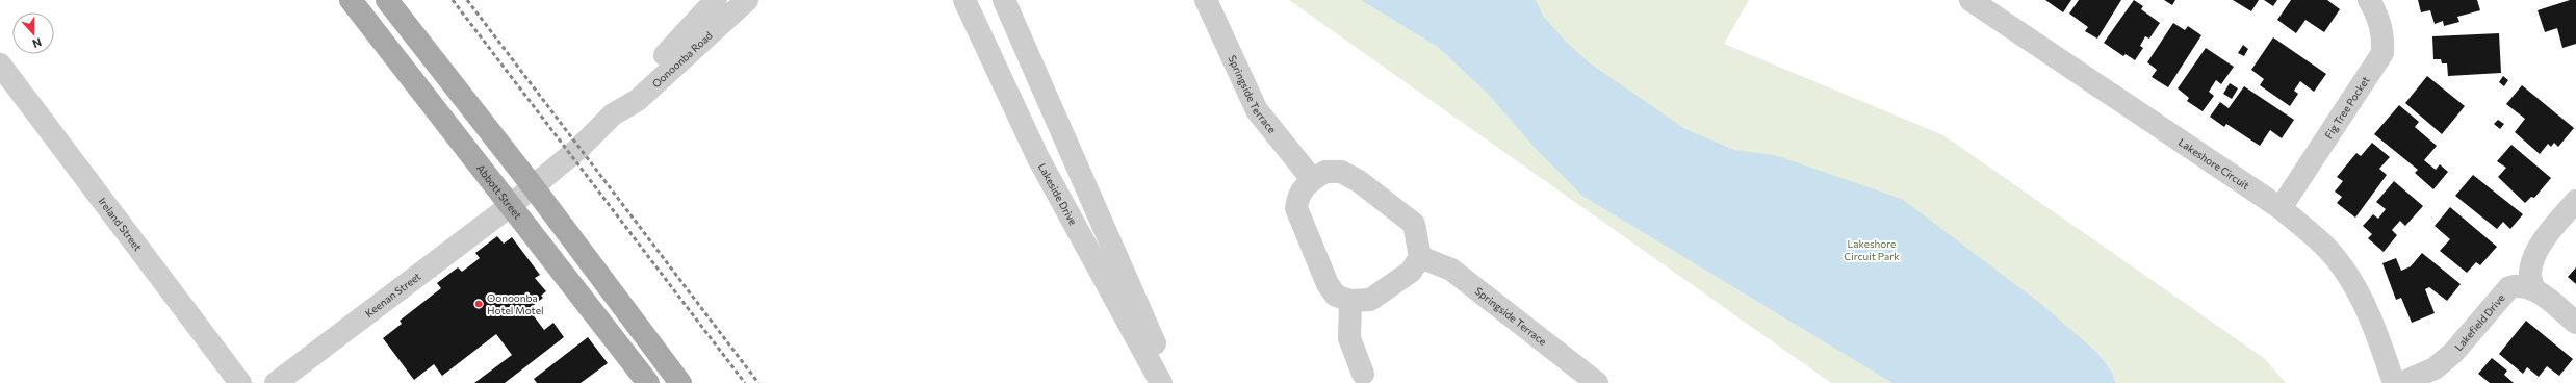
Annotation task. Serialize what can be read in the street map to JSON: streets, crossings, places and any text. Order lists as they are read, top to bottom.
{
  "streets": {
    "main road": ["Abbott Street"],
    "street": [
      "Oonoonba Road",
      "Springside Terrace",
      "Fig Tree Pocket",
      "Lakeshore Circuit",
      "Lakeside Drive",
      "Ireland Street",
      "Keenan Street",
      "Lakefield Drive"
    ]
  },
  "crossings": [
    ["Oonoonba Road", "Abbott Street"],
    ["Oonoonba Road", "Keenan Street"],
    ["Fig Tree Pocket", "Lakeshore Circuit"],
    ["Abbott Street", "Keenan Street"]
  ],
  "parks": ["Lakeshore Circuit Park"],
  "places": ["Oonoonba Hotel Motel"],
  "north": "bottom"
}
